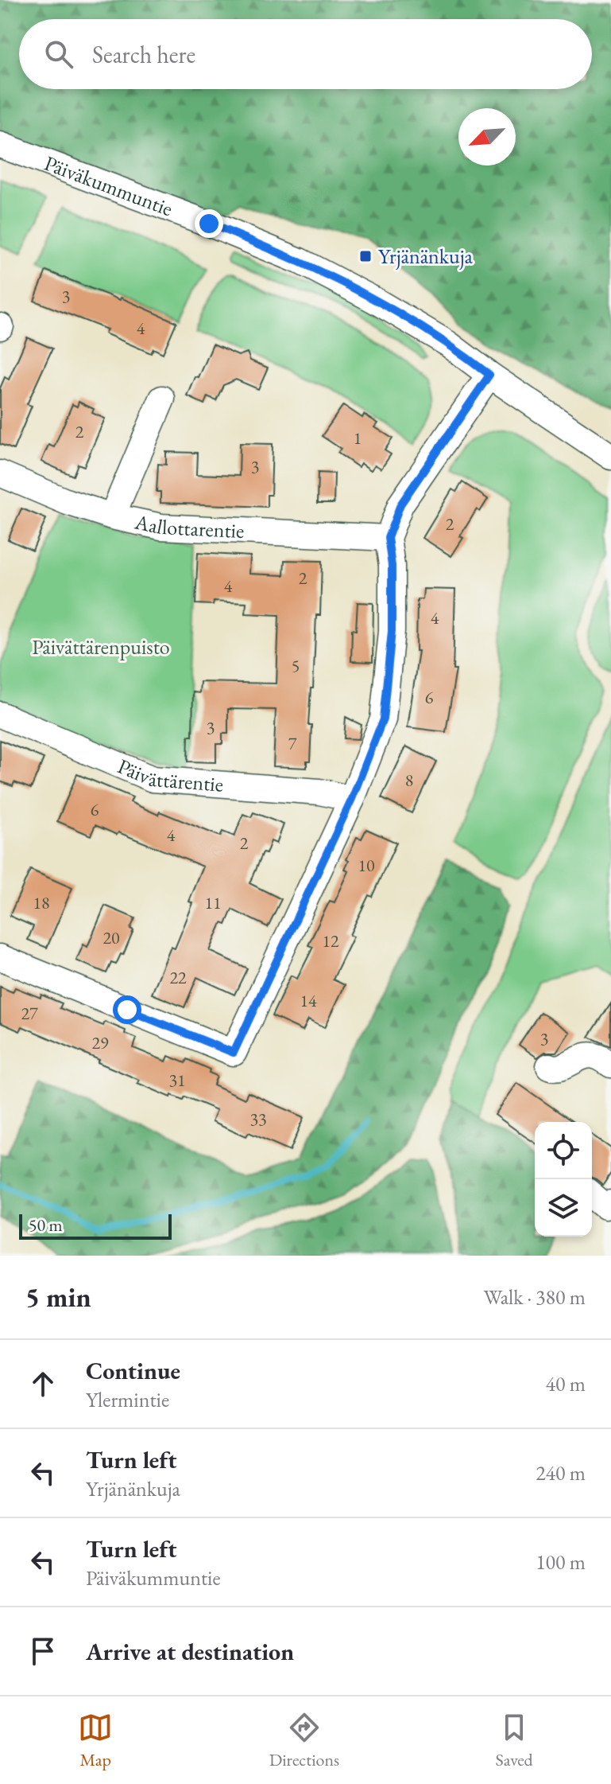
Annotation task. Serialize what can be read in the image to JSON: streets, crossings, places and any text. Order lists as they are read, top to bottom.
{
  "streets": {
    "street": ["Päiväkummuntie", "Aallottarentie", "Päivättärentie"]
  },
  "parks": ["Päivättärenpuisto"],
  "places": {
    "transit": ["Yrjänänkuja"]
  },
  "house_numbers": [
    "3",
    "4",
    "2",
    "1",
    "3",
    "2",
    "2",
    "4",
    "4",
    "5",
    "6",
    "3",
    "7",
    "8",
    "6",
    "4",
    "2",
    "10",
    "18",
    "11",
    "20",
    "12",
    "22",
    "14",
    "27",
    "3",
    "29",
    "31",
    "33"
  ],
  "scale_bar": "50 m",
  "north": "bottom left",
  "page": {
    "search": "Search here",
    "scale": "50 m",
    "heading": ["5 min", "Walk · 380 m"],
    "list": [
      ["Continue", "Ylermintie", "40 m"],
      ["Turn left", "Yrjänänkuja", "240 m"],
      ["Turn left", "Päiväkummuntie", "100 m"],
      "Arrive at destination"
    ],
    "nav": ["Map", "Directions", "Saved"]
  }
}
